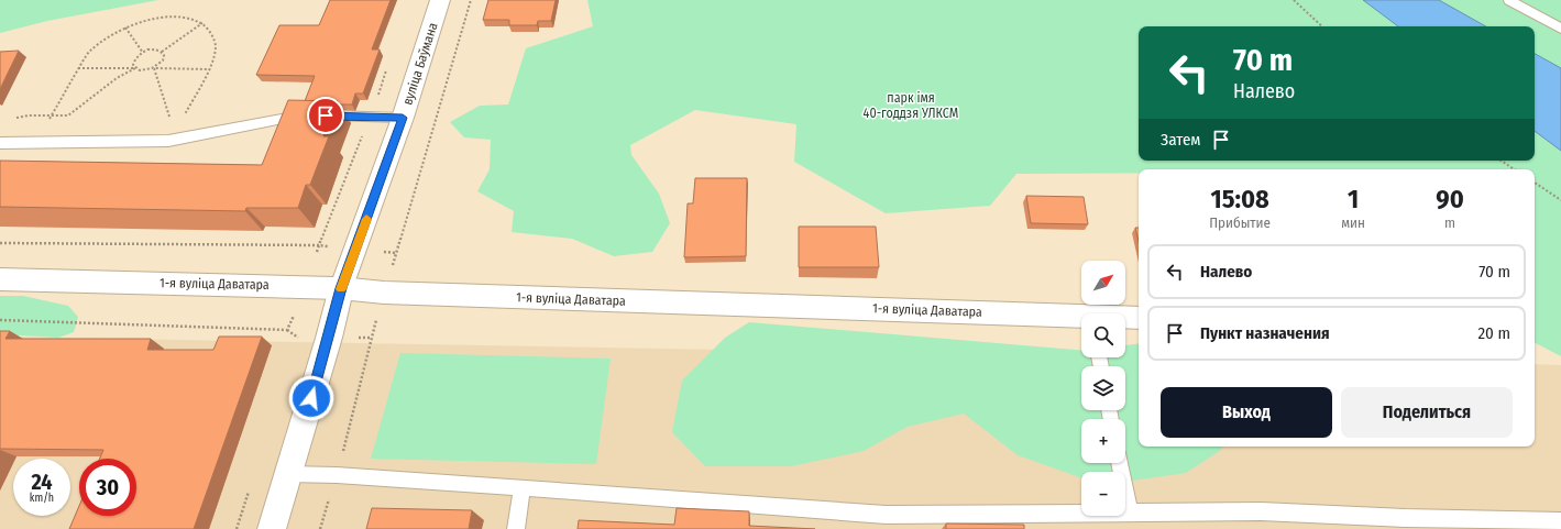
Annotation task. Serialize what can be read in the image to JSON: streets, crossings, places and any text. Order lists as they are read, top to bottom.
{
  "streets": {
    "street": ["вуліца Баўмана", "1-я вуліца Даватара"]
  },
  "crossings": [
    ["вуліца Баўмана", "1-я вуліца Даватара"]
  ],
  "parks": ["парк імя 40-годдзя УЛКСМ"],
  "north": "top right",
  "page": {
    "turn": ["70 m", "Налево"],
    "then": "Затем",
    "eta": [
      "15:08",
      "Прибытие",
      "1",
      "мин",
      "90",
      "m"
    ],
    "list": [
      {
        "name": "Налево",
        "value": "70 m"
      },
      {
        "name": "Пункт назначения",
        "value": "20 m"
      }
    ],
    "map_buttons": ["+", "−"],
    "buttons": ["Выход", "Поделиться"],
    "speed": "24 km/h",
    "limit": "30"
  }
}
